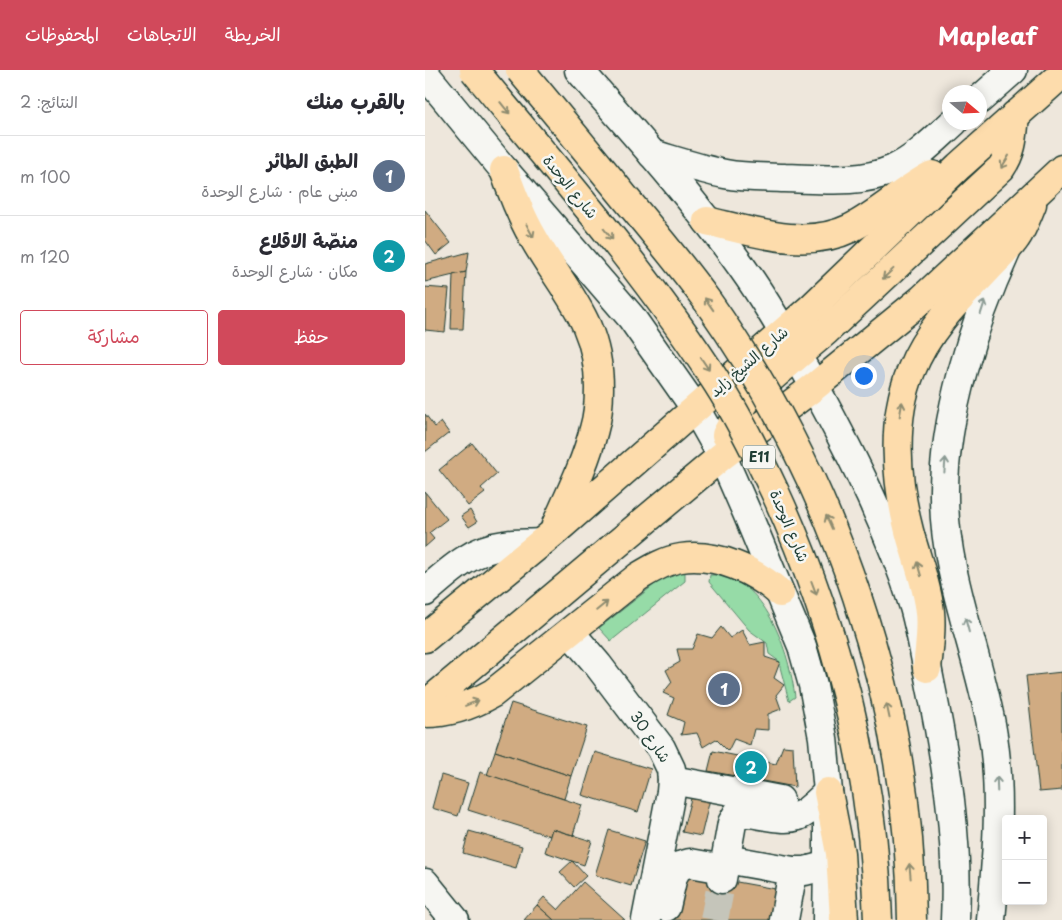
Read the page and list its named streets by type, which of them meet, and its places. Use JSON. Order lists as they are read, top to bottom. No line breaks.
{"streets":{"main road":["شارع الوحدة","شارع الشيخ زايد","E11"],"street":["شارع 30"]},"north":"right","page":{"header":"Mapleaf","nav":["الخريطة","الاتجاهات","المحفوظات"],"heading":["بالقرب منك","النتائج: 2"],"list":[{"mark":"1","name":"الطبق الطائر","note":"مبنى عام · شارع الوحدة","value":"100 m"},{"mark":"2","name":"منصّة الاقلاع","note":"مكان · شارع الوحدة","value":"120 m"}],"buttons":["حفظ","مشاركة"],"pins":["1","2"],"map_buttons":["+","−"]}}
